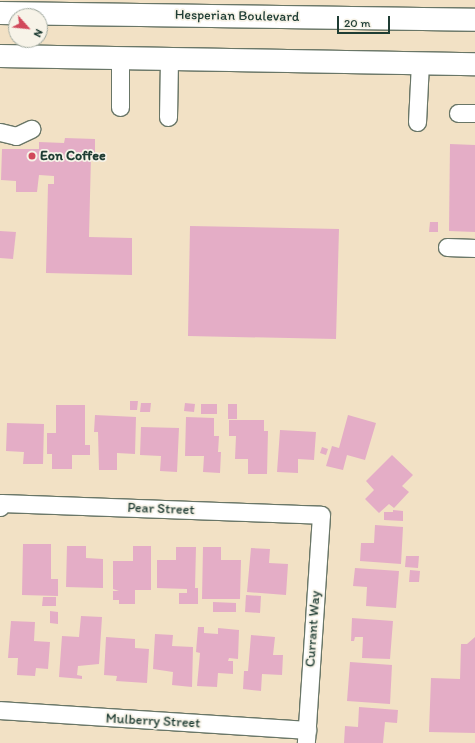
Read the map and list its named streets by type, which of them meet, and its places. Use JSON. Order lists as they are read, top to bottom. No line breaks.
{"streets":{"main road":["Hesperian Boulevard"],"street":["Pear Street","Currant Way","Mulberry Street"]},"crossings":[["Pear Street","Currant Way"],["Currant Way","Mulberry Street"]],"places":["Eon Coffee"],"scale_bar":"20 m","north":"bottom right"}
